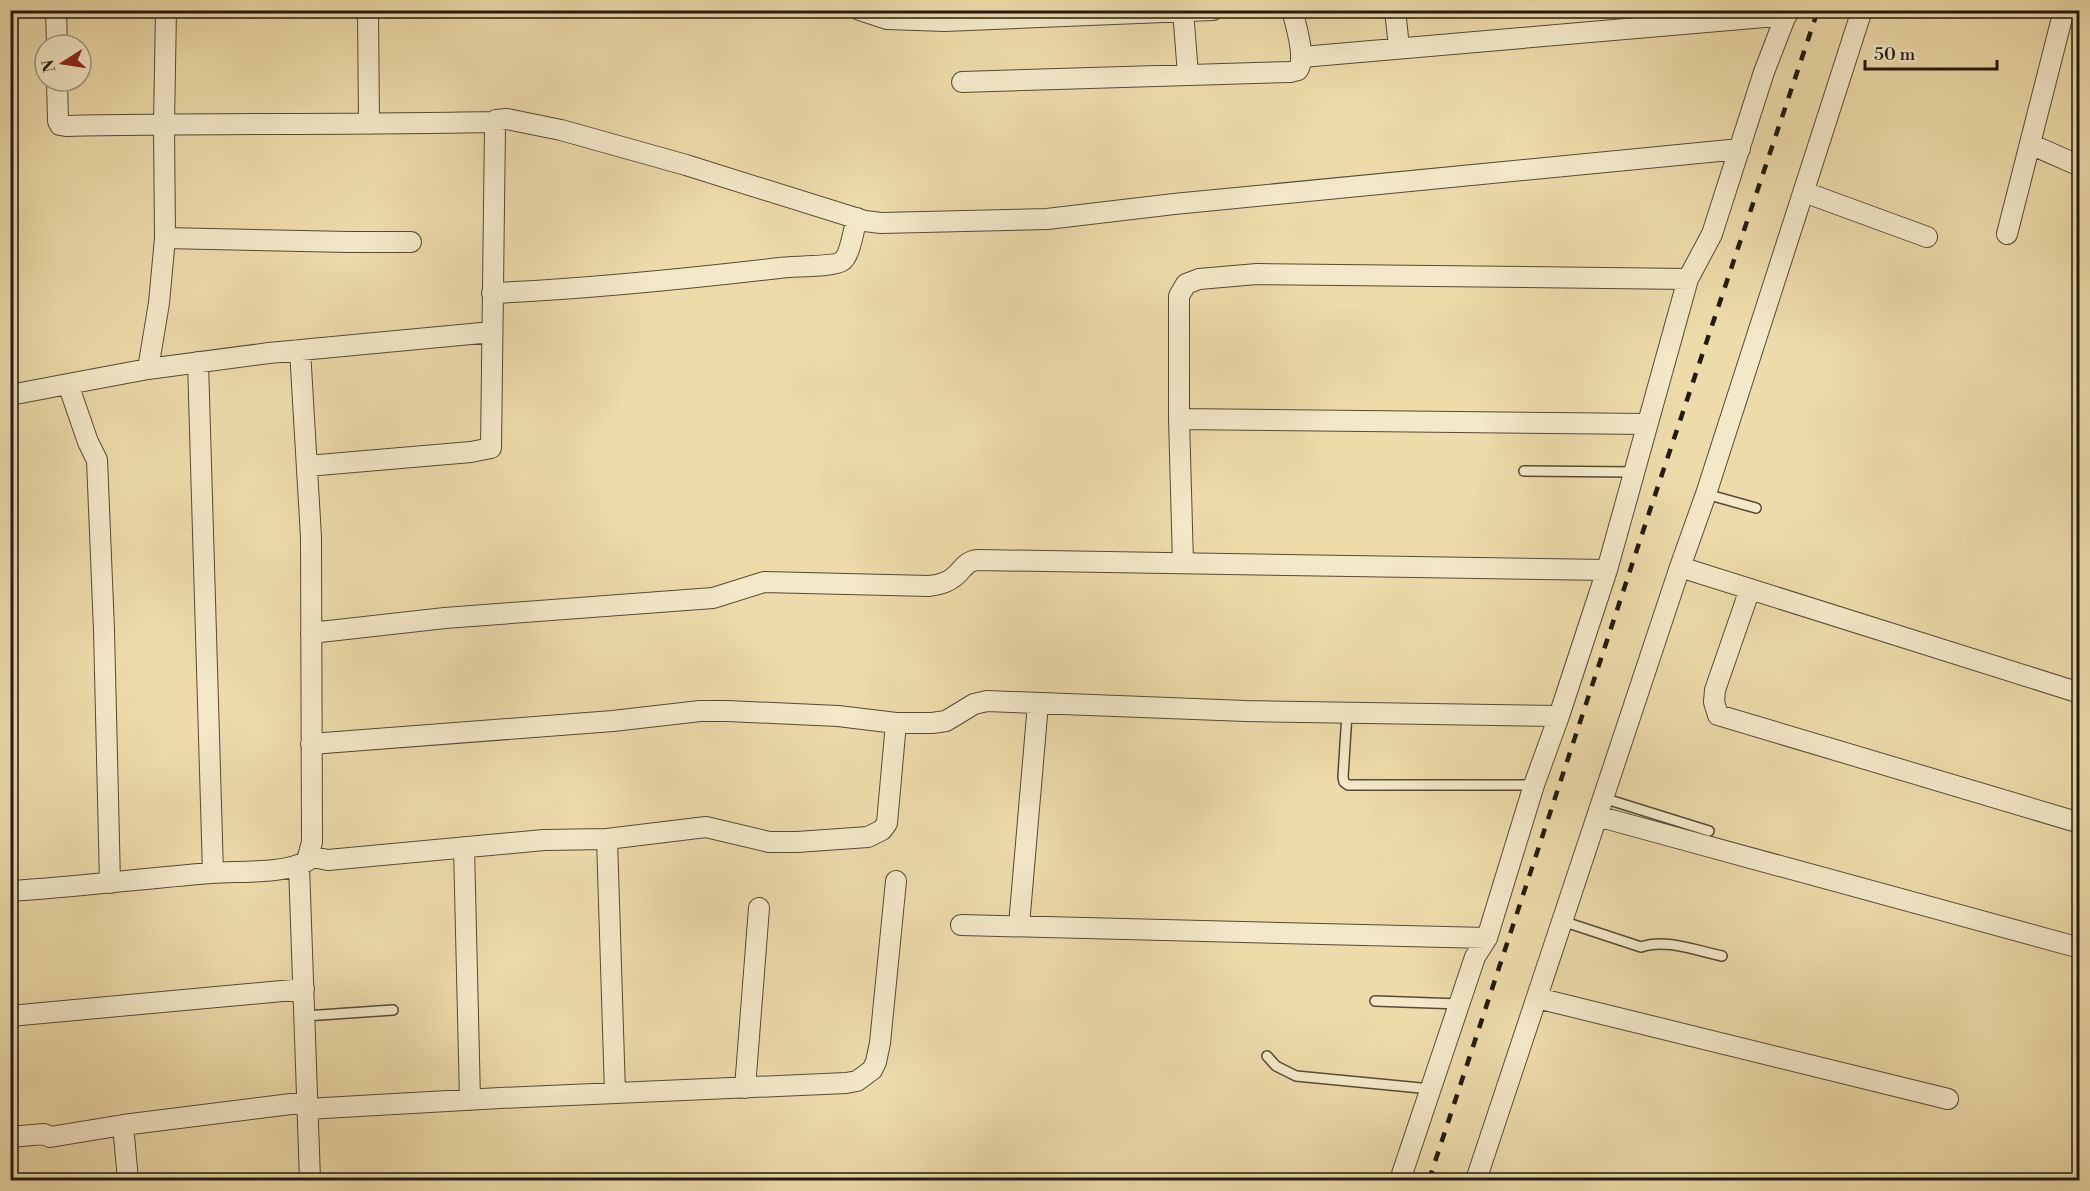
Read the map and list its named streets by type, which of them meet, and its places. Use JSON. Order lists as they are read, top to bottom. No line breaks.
{"scale_bar":"50 m","north":"left"}
